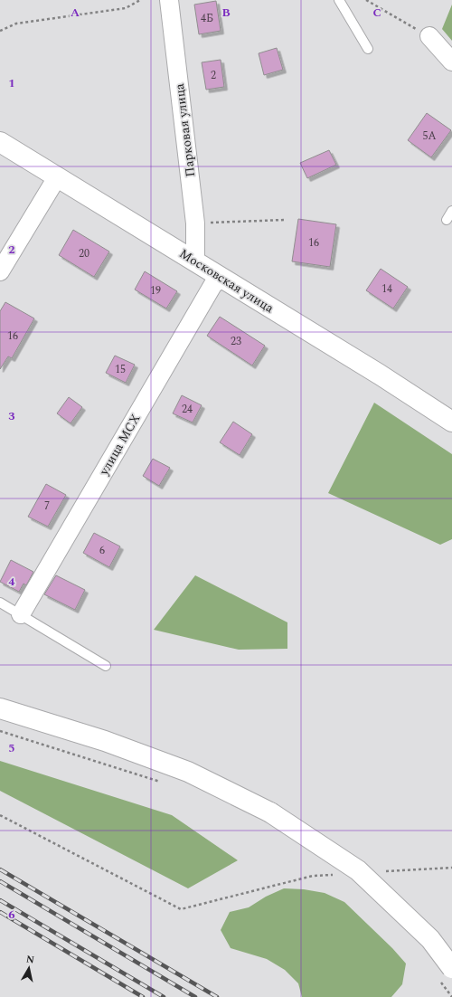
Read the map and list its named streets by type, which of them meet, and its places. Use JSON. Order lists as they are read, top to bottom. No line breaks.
{"streets":{"street":["Парковая улица","Московская улица","улица МСХ"]},"crossings":[["Парковая улица","Московская улица"],["Московская улица","улица МСХ"]],"house_numbers":["4Б","2","5А","16","20","14","19","16","23","15","24","7","6"],"north":"top","grid":{"columns":["A","B","C"],"rows":["1","2","3","4","5","6"]}}
